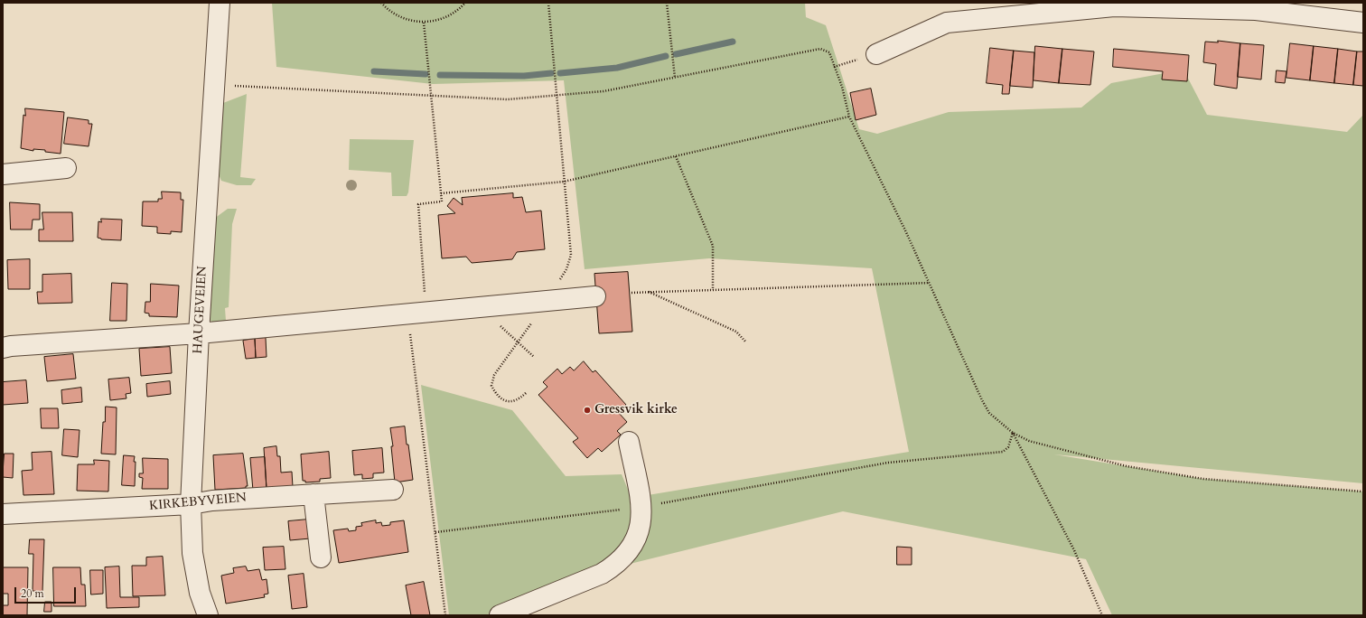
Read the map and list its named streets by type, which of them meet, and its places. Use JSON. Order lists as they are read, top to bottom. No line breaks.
{"streets":{"street":["HAUGEVEIEN","KIRKEBYVEIEN"]},"crossings":[["HAUGEVEIEN","KIRKEBYVEIEN"]],"places":["Gressvik kirke"],"scale_bar":"20 m"}
